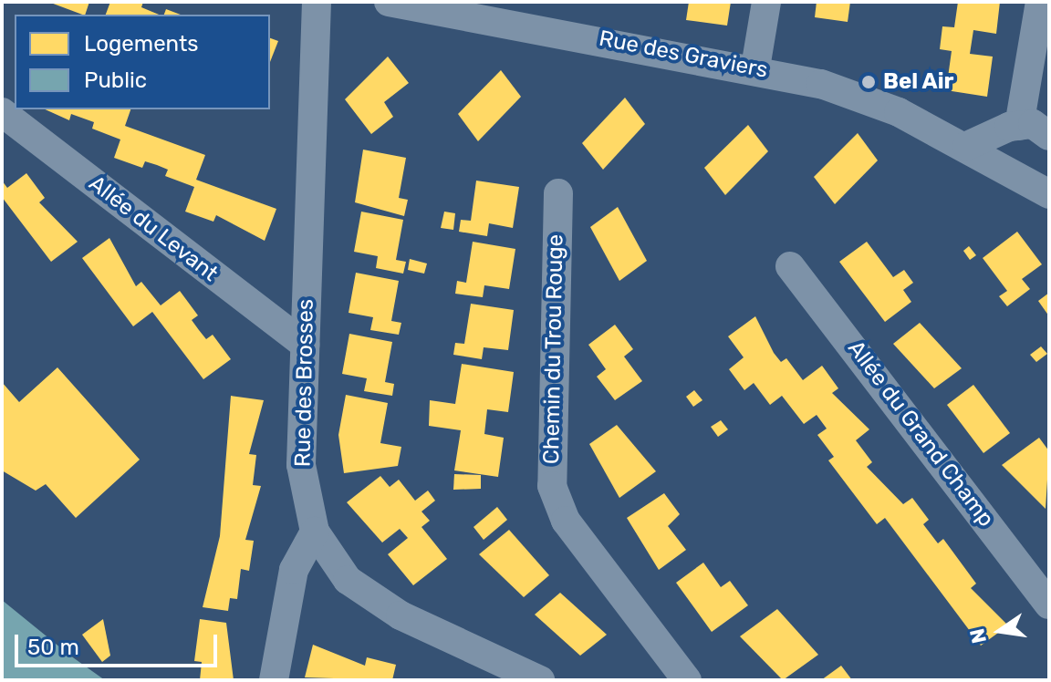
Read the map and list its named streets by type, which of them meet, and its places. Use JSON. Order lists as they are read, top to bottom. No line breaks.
{"streets":{"street":["Rue des Graviers","Allée du Levant","Chemin du Trou Rouge","Rue des Brosses","Allée du Grand Champ"]},"crossings":[["Allée du Levant","Rue des Brosses"]],"places":["Bel Air"],"legend":["Logements","Public"],"scale_bar":"50 m","north":"left"}
